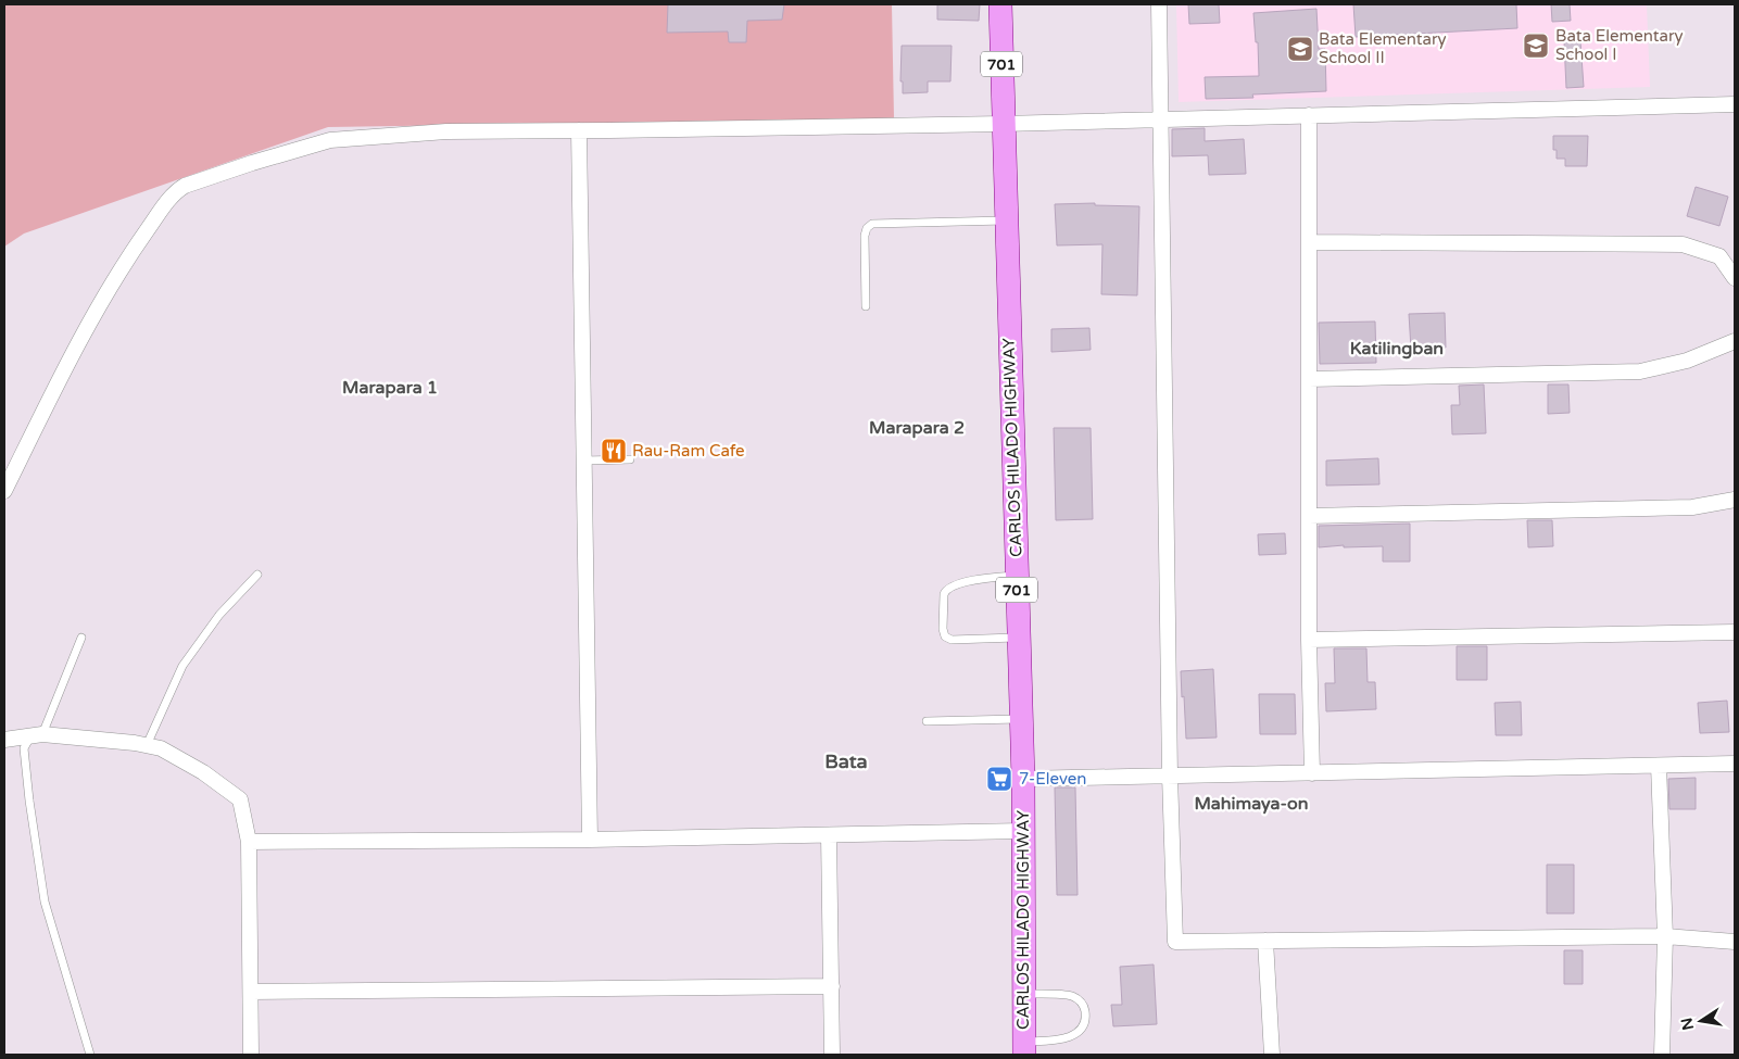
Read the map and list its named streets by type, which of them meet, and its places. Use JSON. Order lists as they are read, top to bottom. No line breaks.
{"streets":{"main road":["701","CARLOS HILADO HIGHWAY"]},"districts":["Katilingban","Marapara 1","Marapara 2","Bata","Mahimaya-on"],"places":{"school or university":["Bata Elementary School I","Bata Elementary School II"],"restaurant":["Rau-Ram Cafe"],"supermarket":["7-Eleven"]},"north":"left"}
